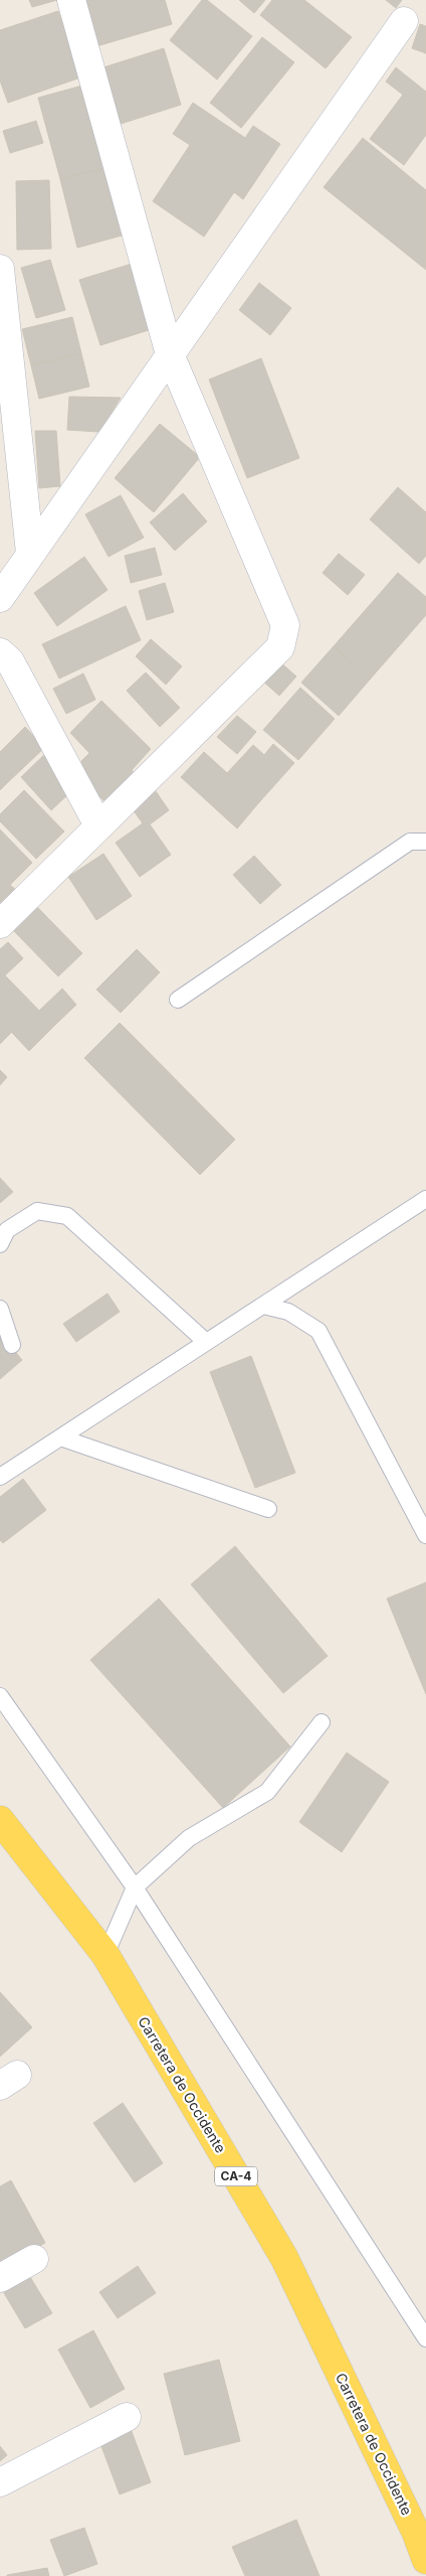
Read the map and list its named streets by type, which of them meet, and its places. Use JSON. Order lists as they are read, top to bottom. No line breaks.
{"streets":{"main road":["Carretera de Occidente","CA-4"]}}
